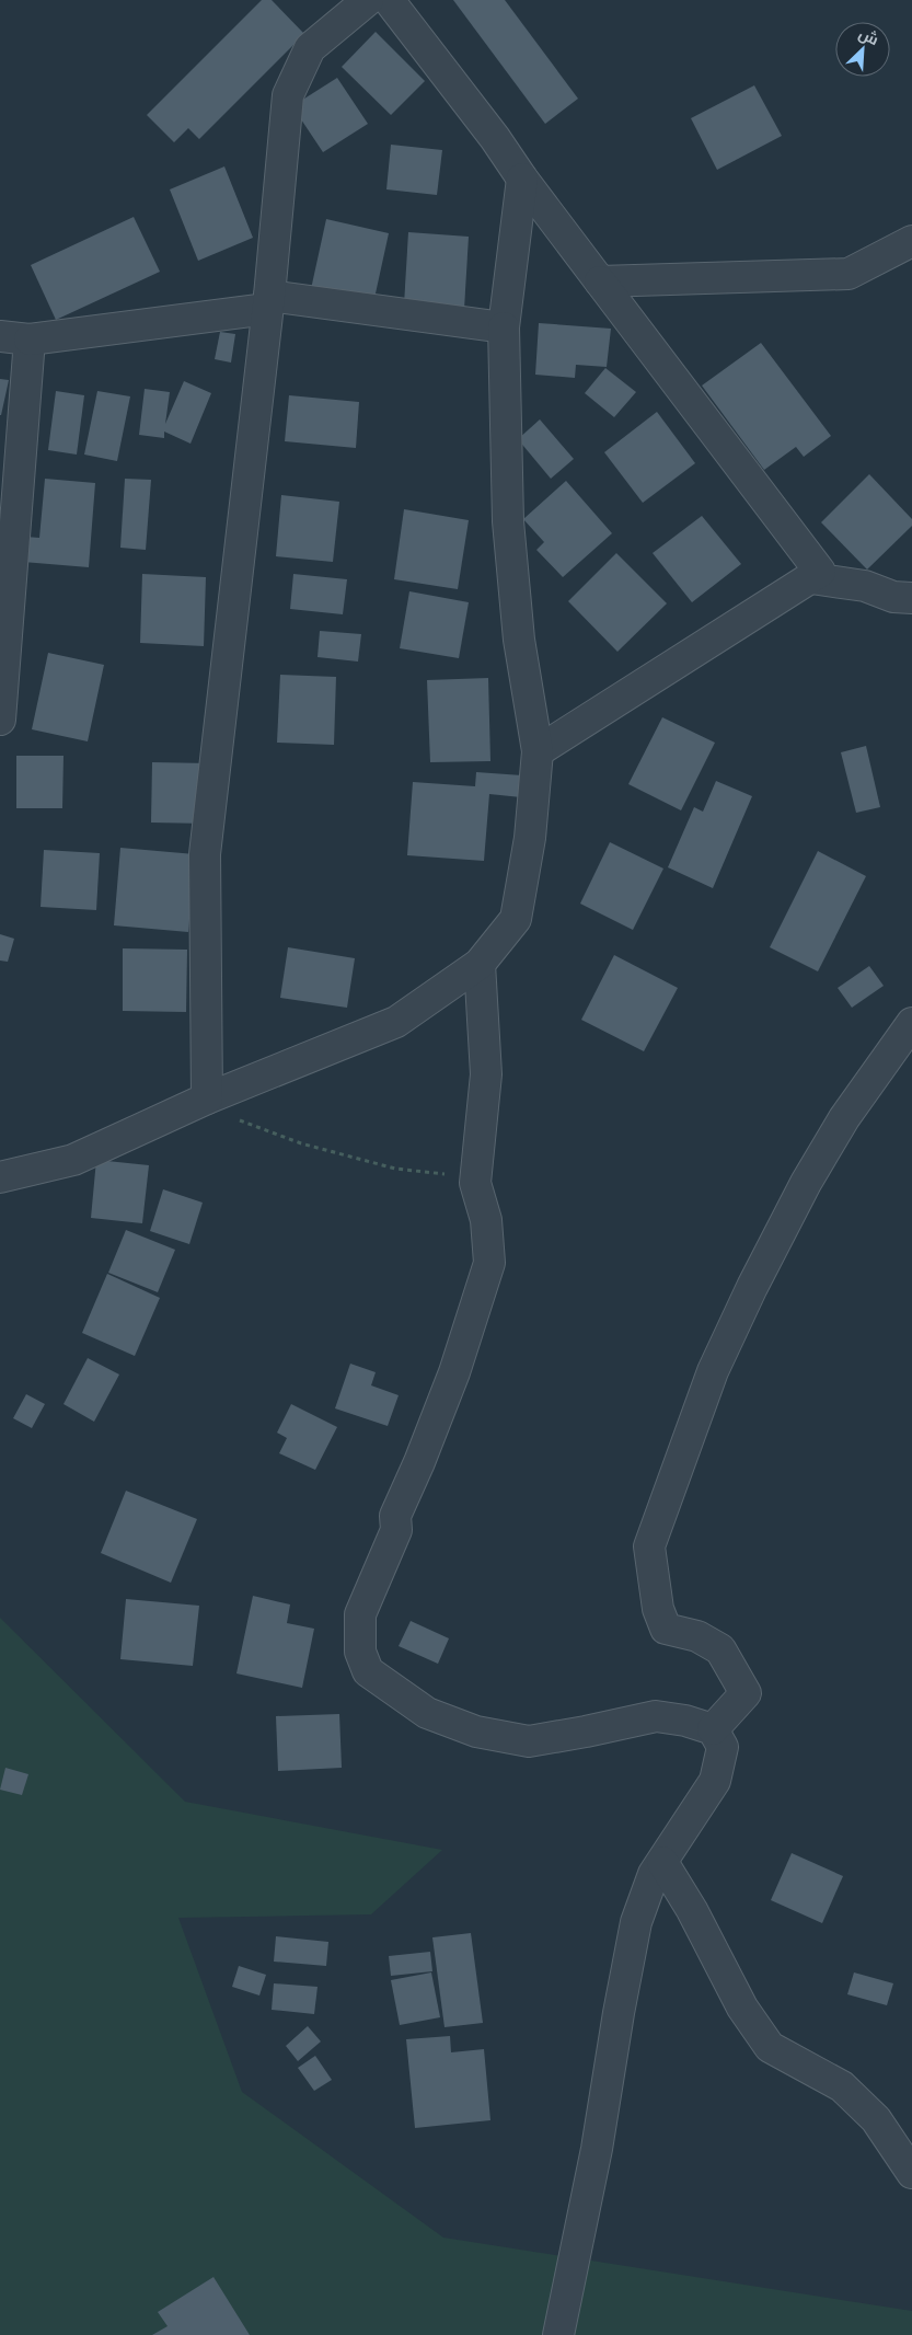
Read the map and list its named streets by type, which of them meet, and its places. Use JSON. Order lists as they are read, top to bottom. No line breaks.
{"north":"top right"}
